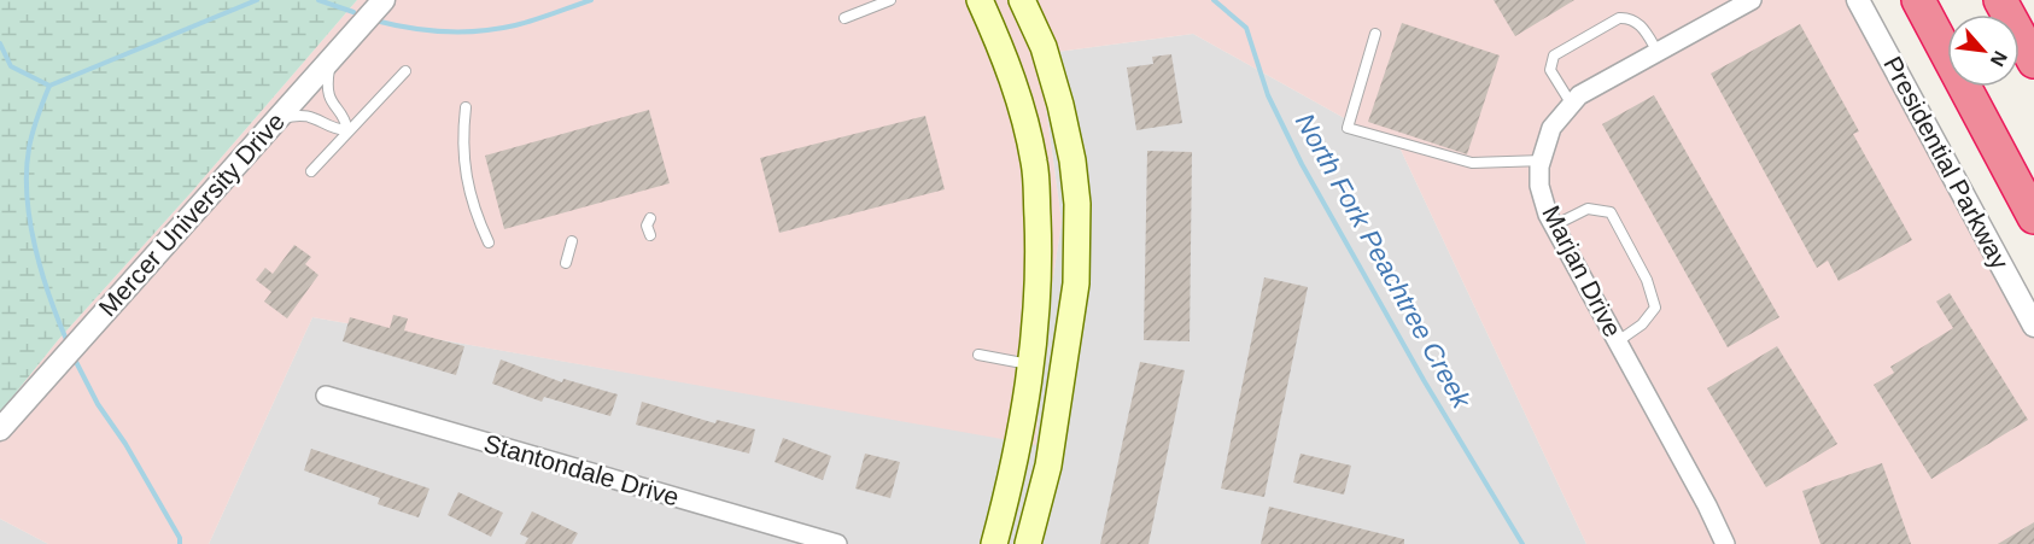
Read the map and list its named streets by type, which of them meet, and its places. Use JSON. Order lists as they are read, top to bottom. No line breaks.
{"streets":{"street":["Presidential Parkway","Mercer University Drive","Marjan Drive","Stantondale Drive"]},"water":["North Fork Peachtree Creek"],"north":"bottom right"}
